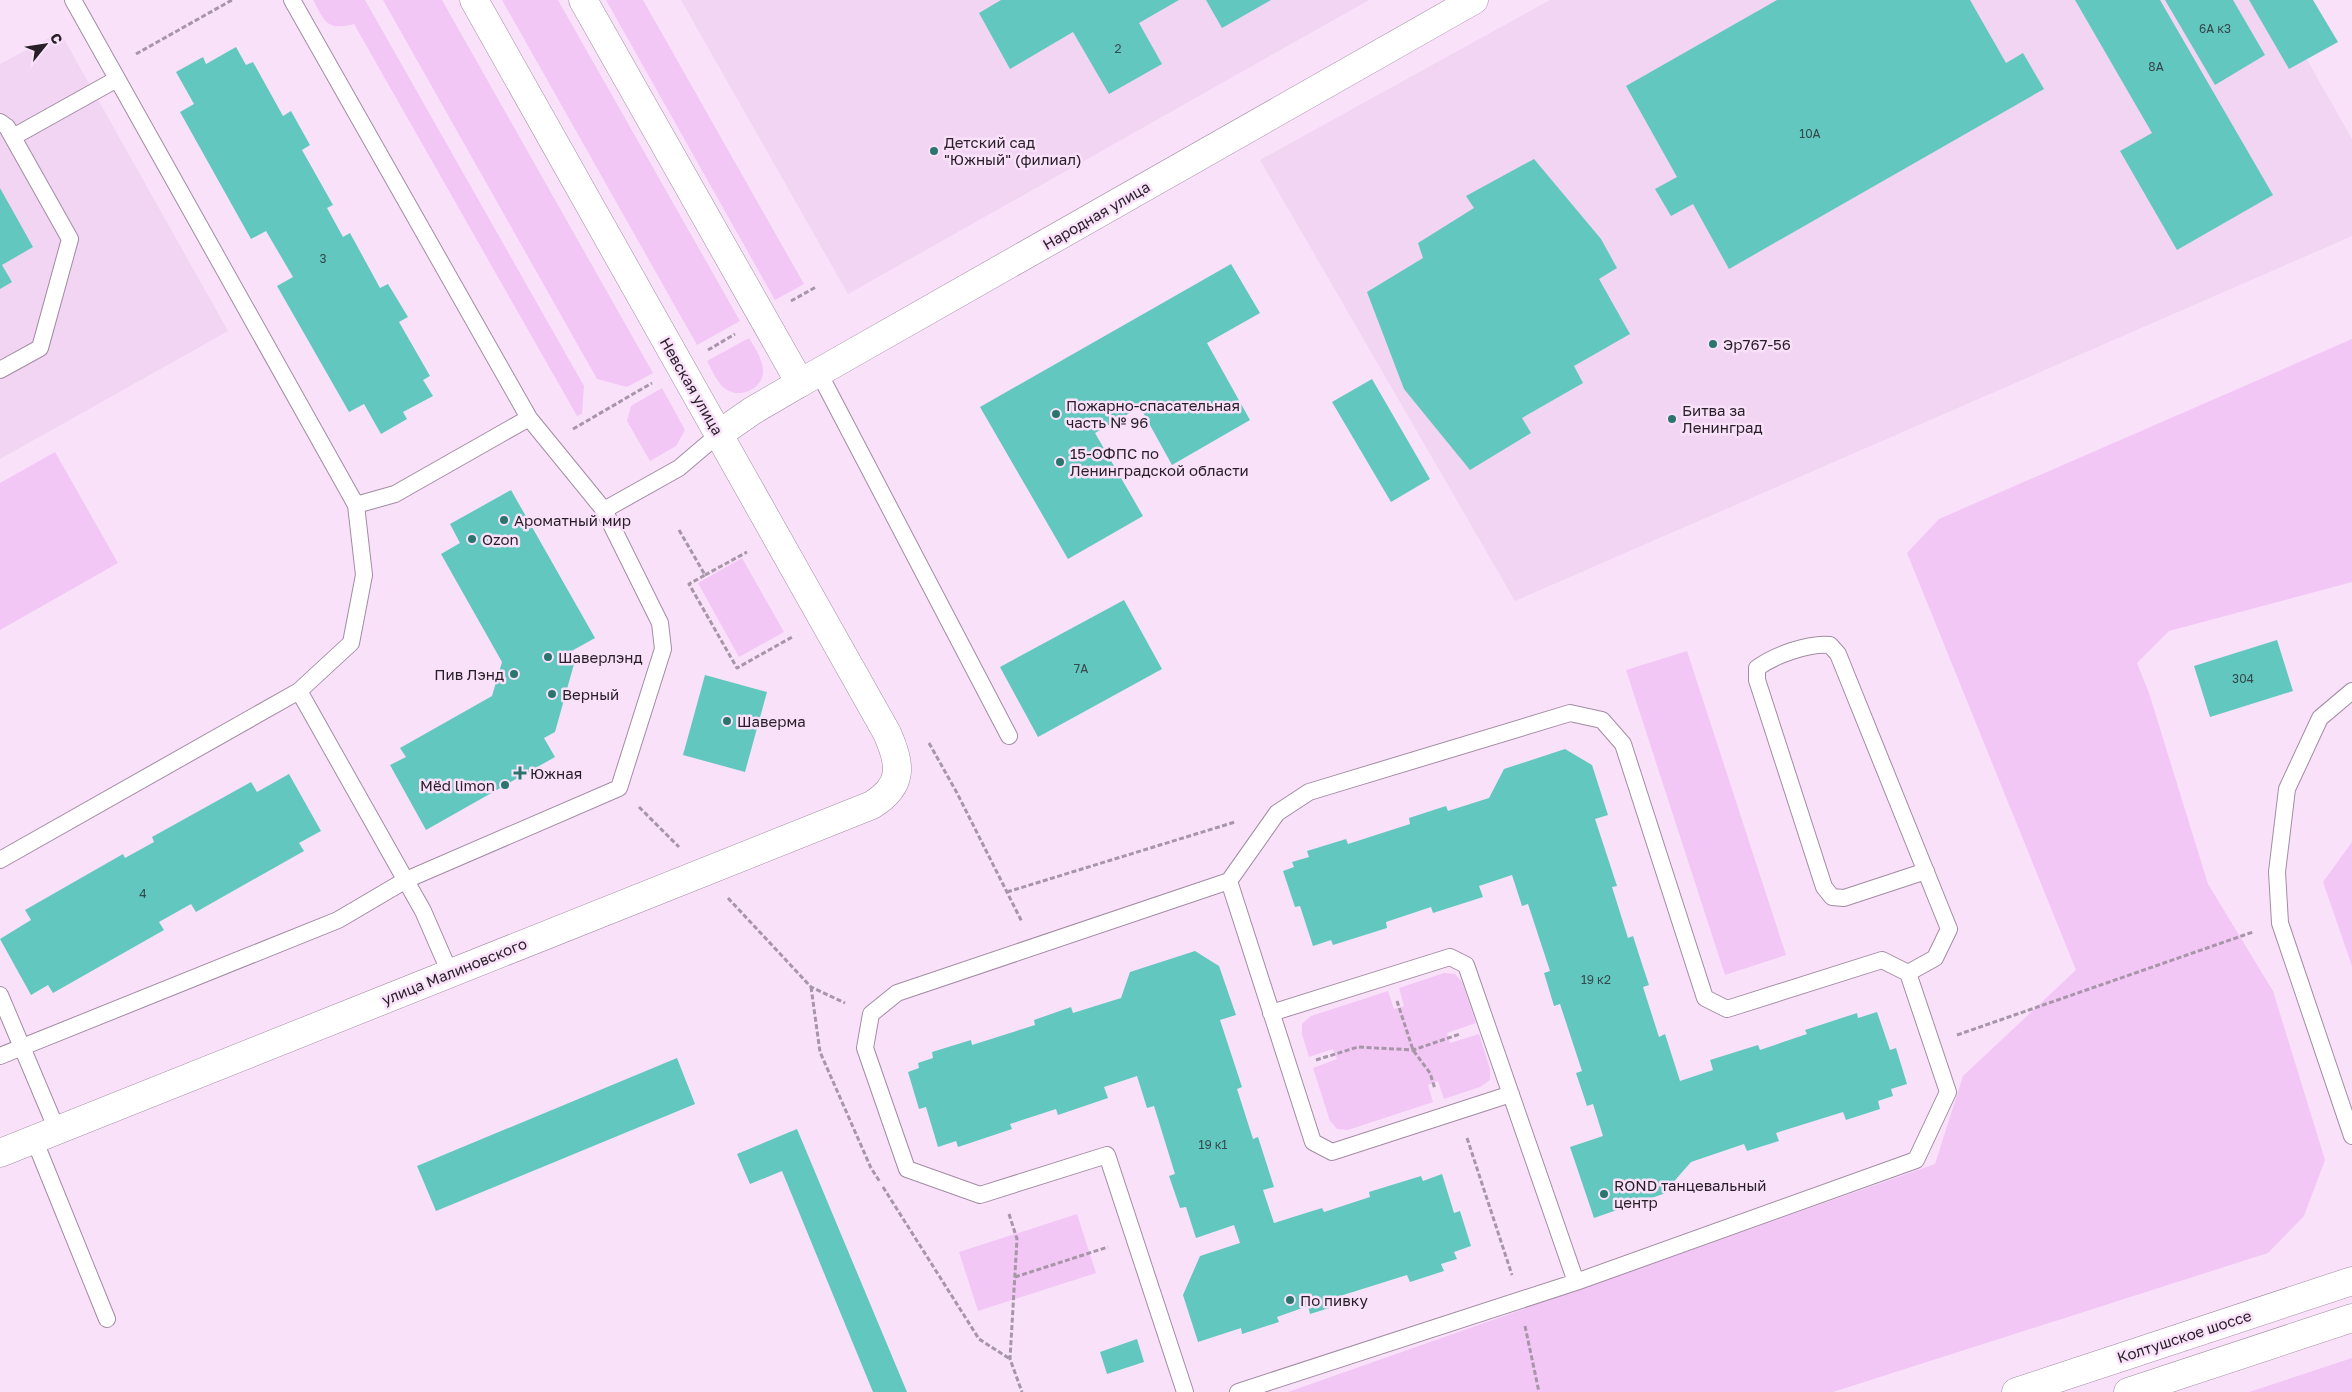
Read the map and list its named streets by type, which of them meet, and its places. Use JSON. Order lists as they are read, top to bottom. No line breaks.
{"streets":{"street":["Народная улица","Невская улица","улица Малиновского","Колтушское шоссе"]},"crossings":[["Народная улица","Невская улица"],["Невская улица","улица Малиновского"]],"places":{"other":["Детский сад \"Южный\" (филиал)","Эр767-56","Пожарно-спасательная часть № 96","Битва за Ленинград","15-ОФПС по Ленинградской области","Ароматный мир","Ozon","Шаверлэнд","Пив Лэнд","Верный","Шаверма","Мёd limon","ROND танцевальный центр","По пивку"],"health":["Южная"]},"house_numbers":["6А к3","2","8А","10А","3","7А","304","4","19 к2","19 к1"],"north":"top right"}
